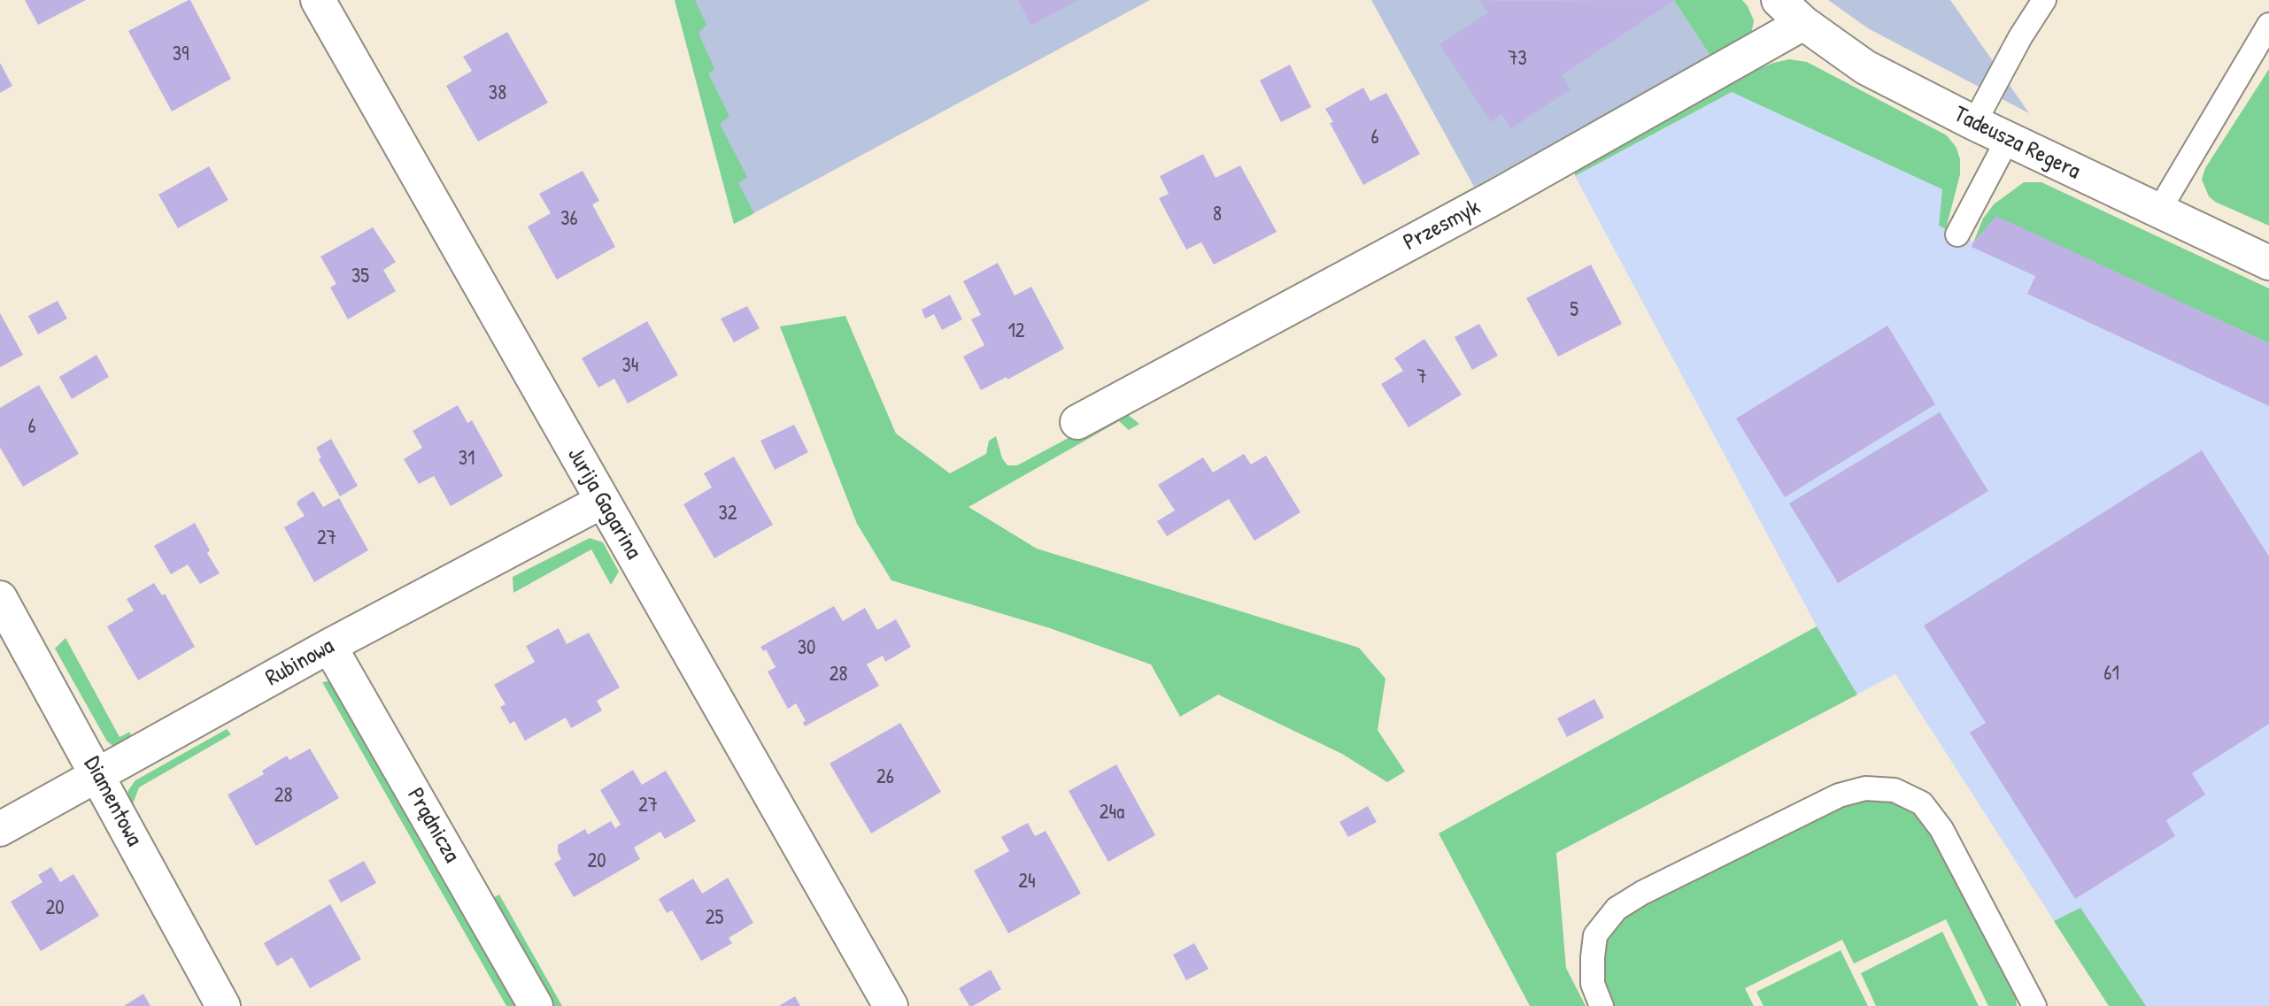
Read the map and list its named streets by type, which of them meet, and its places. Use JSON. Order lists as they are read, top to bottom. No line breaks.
{"streets":{"street":["Tadeusza Regera","Przesmyk","Jurija Gagarina","Rubinowa","Diamentowa","Prądnicza"]},"crossings":[["Tadeusza Regera","Przesmyk"],["Jurija Gagarina","Rubinowa"],["Rubinowa","Diamentowa"],["Rubinowa","Prądnicza"]],"house_numbers":["39","73","38","6","8","36","35","5","12","34","7","6","31","32","27","30","61","28","26","28","27","24a","20","24","20","25"]}
